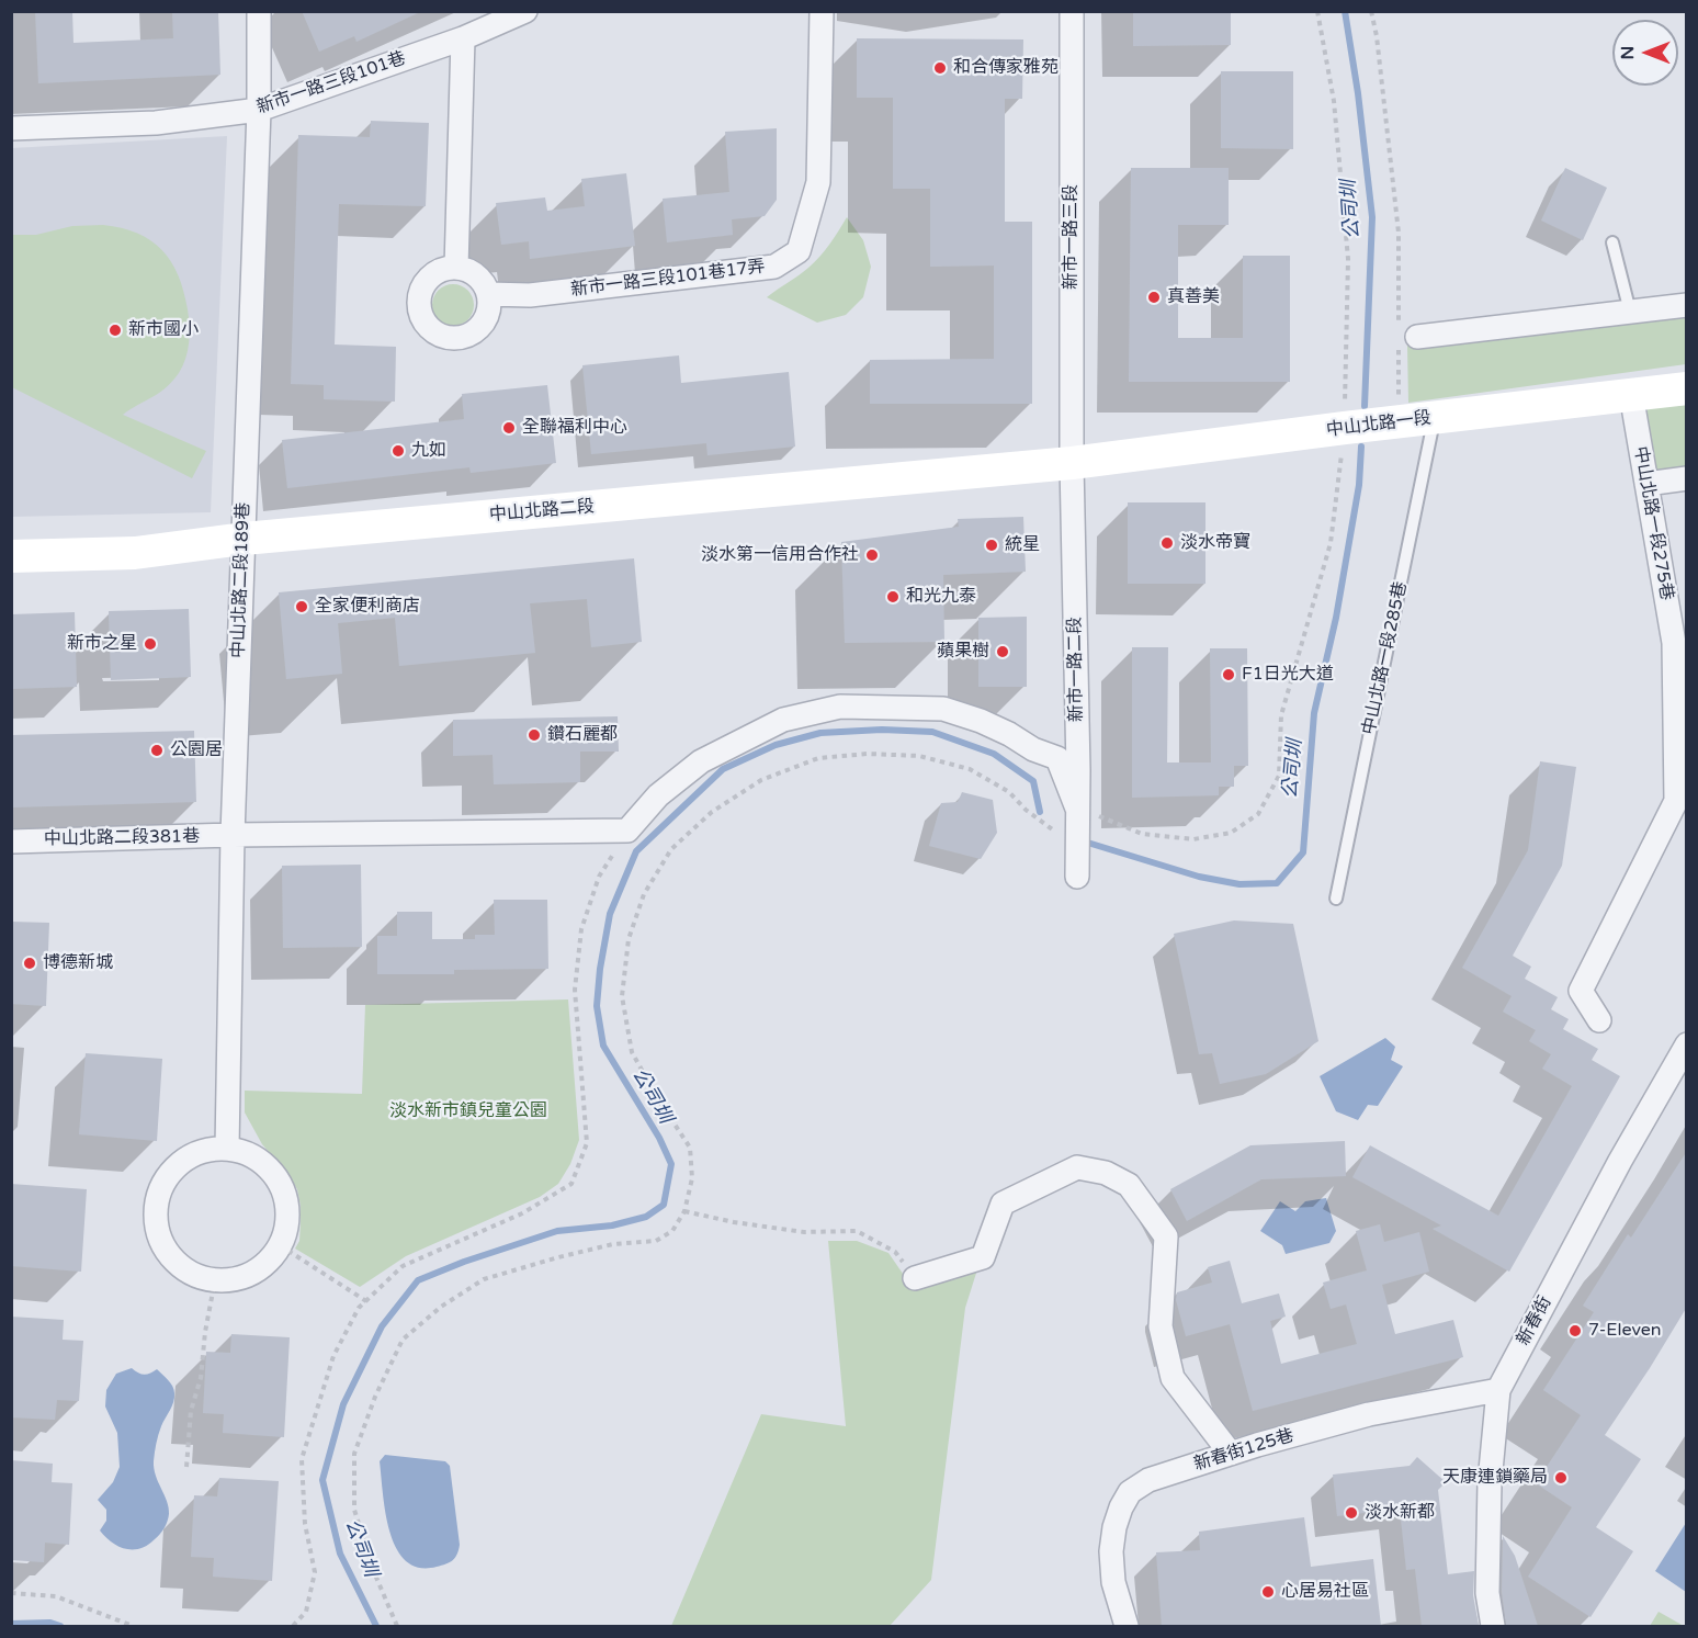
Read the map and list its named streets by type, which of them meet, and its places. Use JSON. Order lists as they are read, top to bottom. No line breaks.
{"streets":{"street":["新市一路三段101巷","新市一路三段","新市一路三段101巷17弄","中山北路一段","中山北路二段","中山北路一段275巷","中山北路二段189巷","新市一路二段","中山北路二段381巷","新春街","新春街125巷"],"lane":["中山北路一段285巷"]},"crossings":[["新市一路三段101巷","中山北路二段189巷"],["新市一路三段","中山北路一段"],["新市一路三段","中山北路二段"],["新市一路三段","新市一路二段"],["中山北路一段","中山北路二段"],["中山北路一段","中山北路一段275巷"],["中山北路一段","中山北路一段285巷"],["中山北路一段","新市一路二段"],["中山北路二段","中山北路二段189巷"],["中山北路二段","新市一路二段"],["中山北路二段189巷","中山北路二段381巷"],["新春街","新春街125巷"]],"water":["公司圳"],"parks":["淡水新市鎮兒童公園"],"places":["和合傳家雅苑","真善美","新市國小","全聯福利中心","九如","淡水帝寶","統星","淡水第一信用合作社","和光九泰","全家便利商店","新市之星","蘋果樹","F1日光大道","鑽石麗都","公園居","博德新城","7-Eleven","天康連鎖藥局","淡水新都","心居易社區"],"north":"left"}
